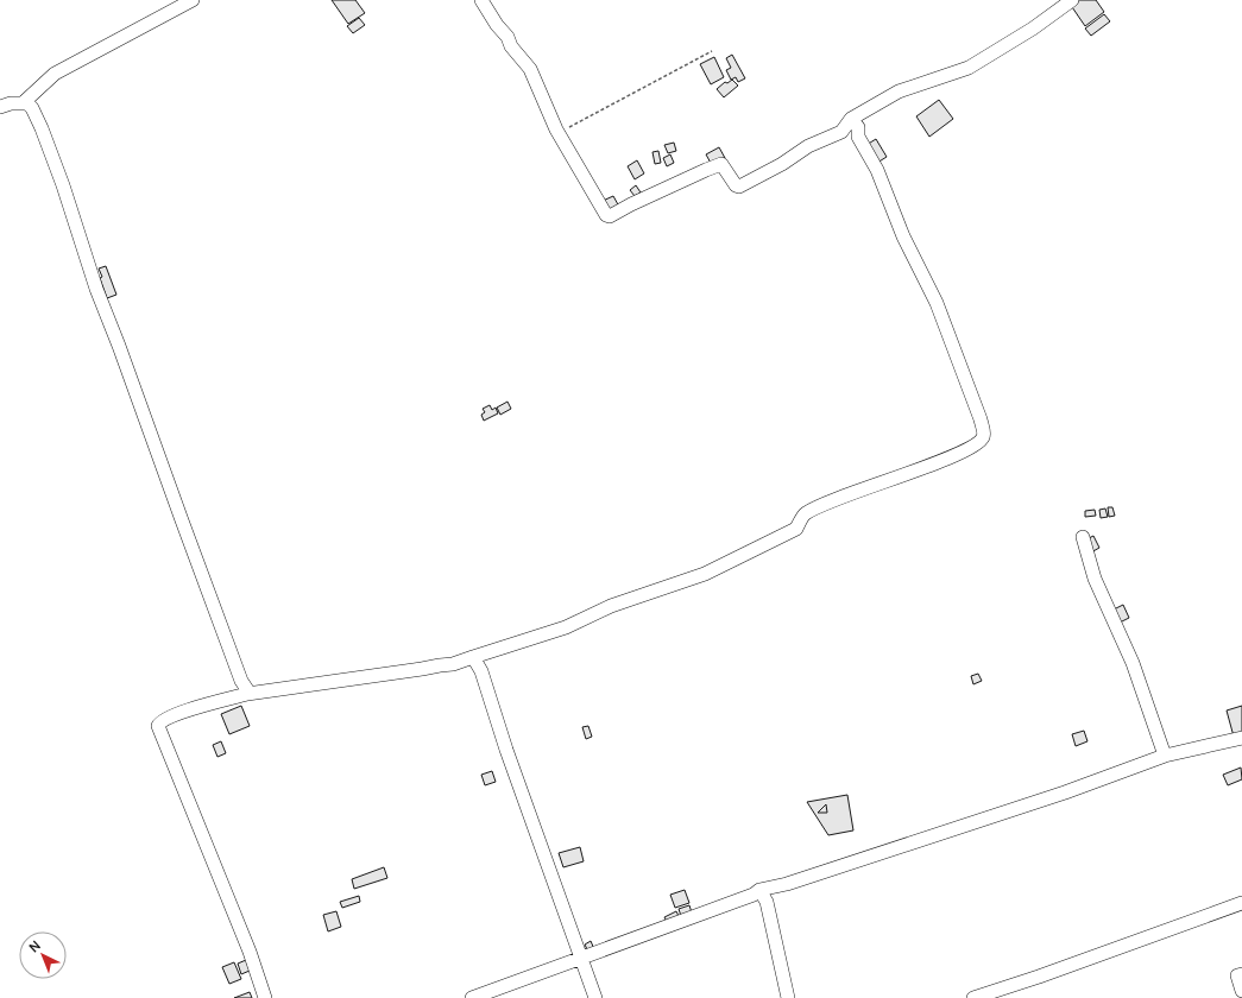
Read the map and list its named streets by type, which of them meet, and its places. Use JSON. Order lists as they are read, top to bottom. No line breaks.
{"north":"top left"}
